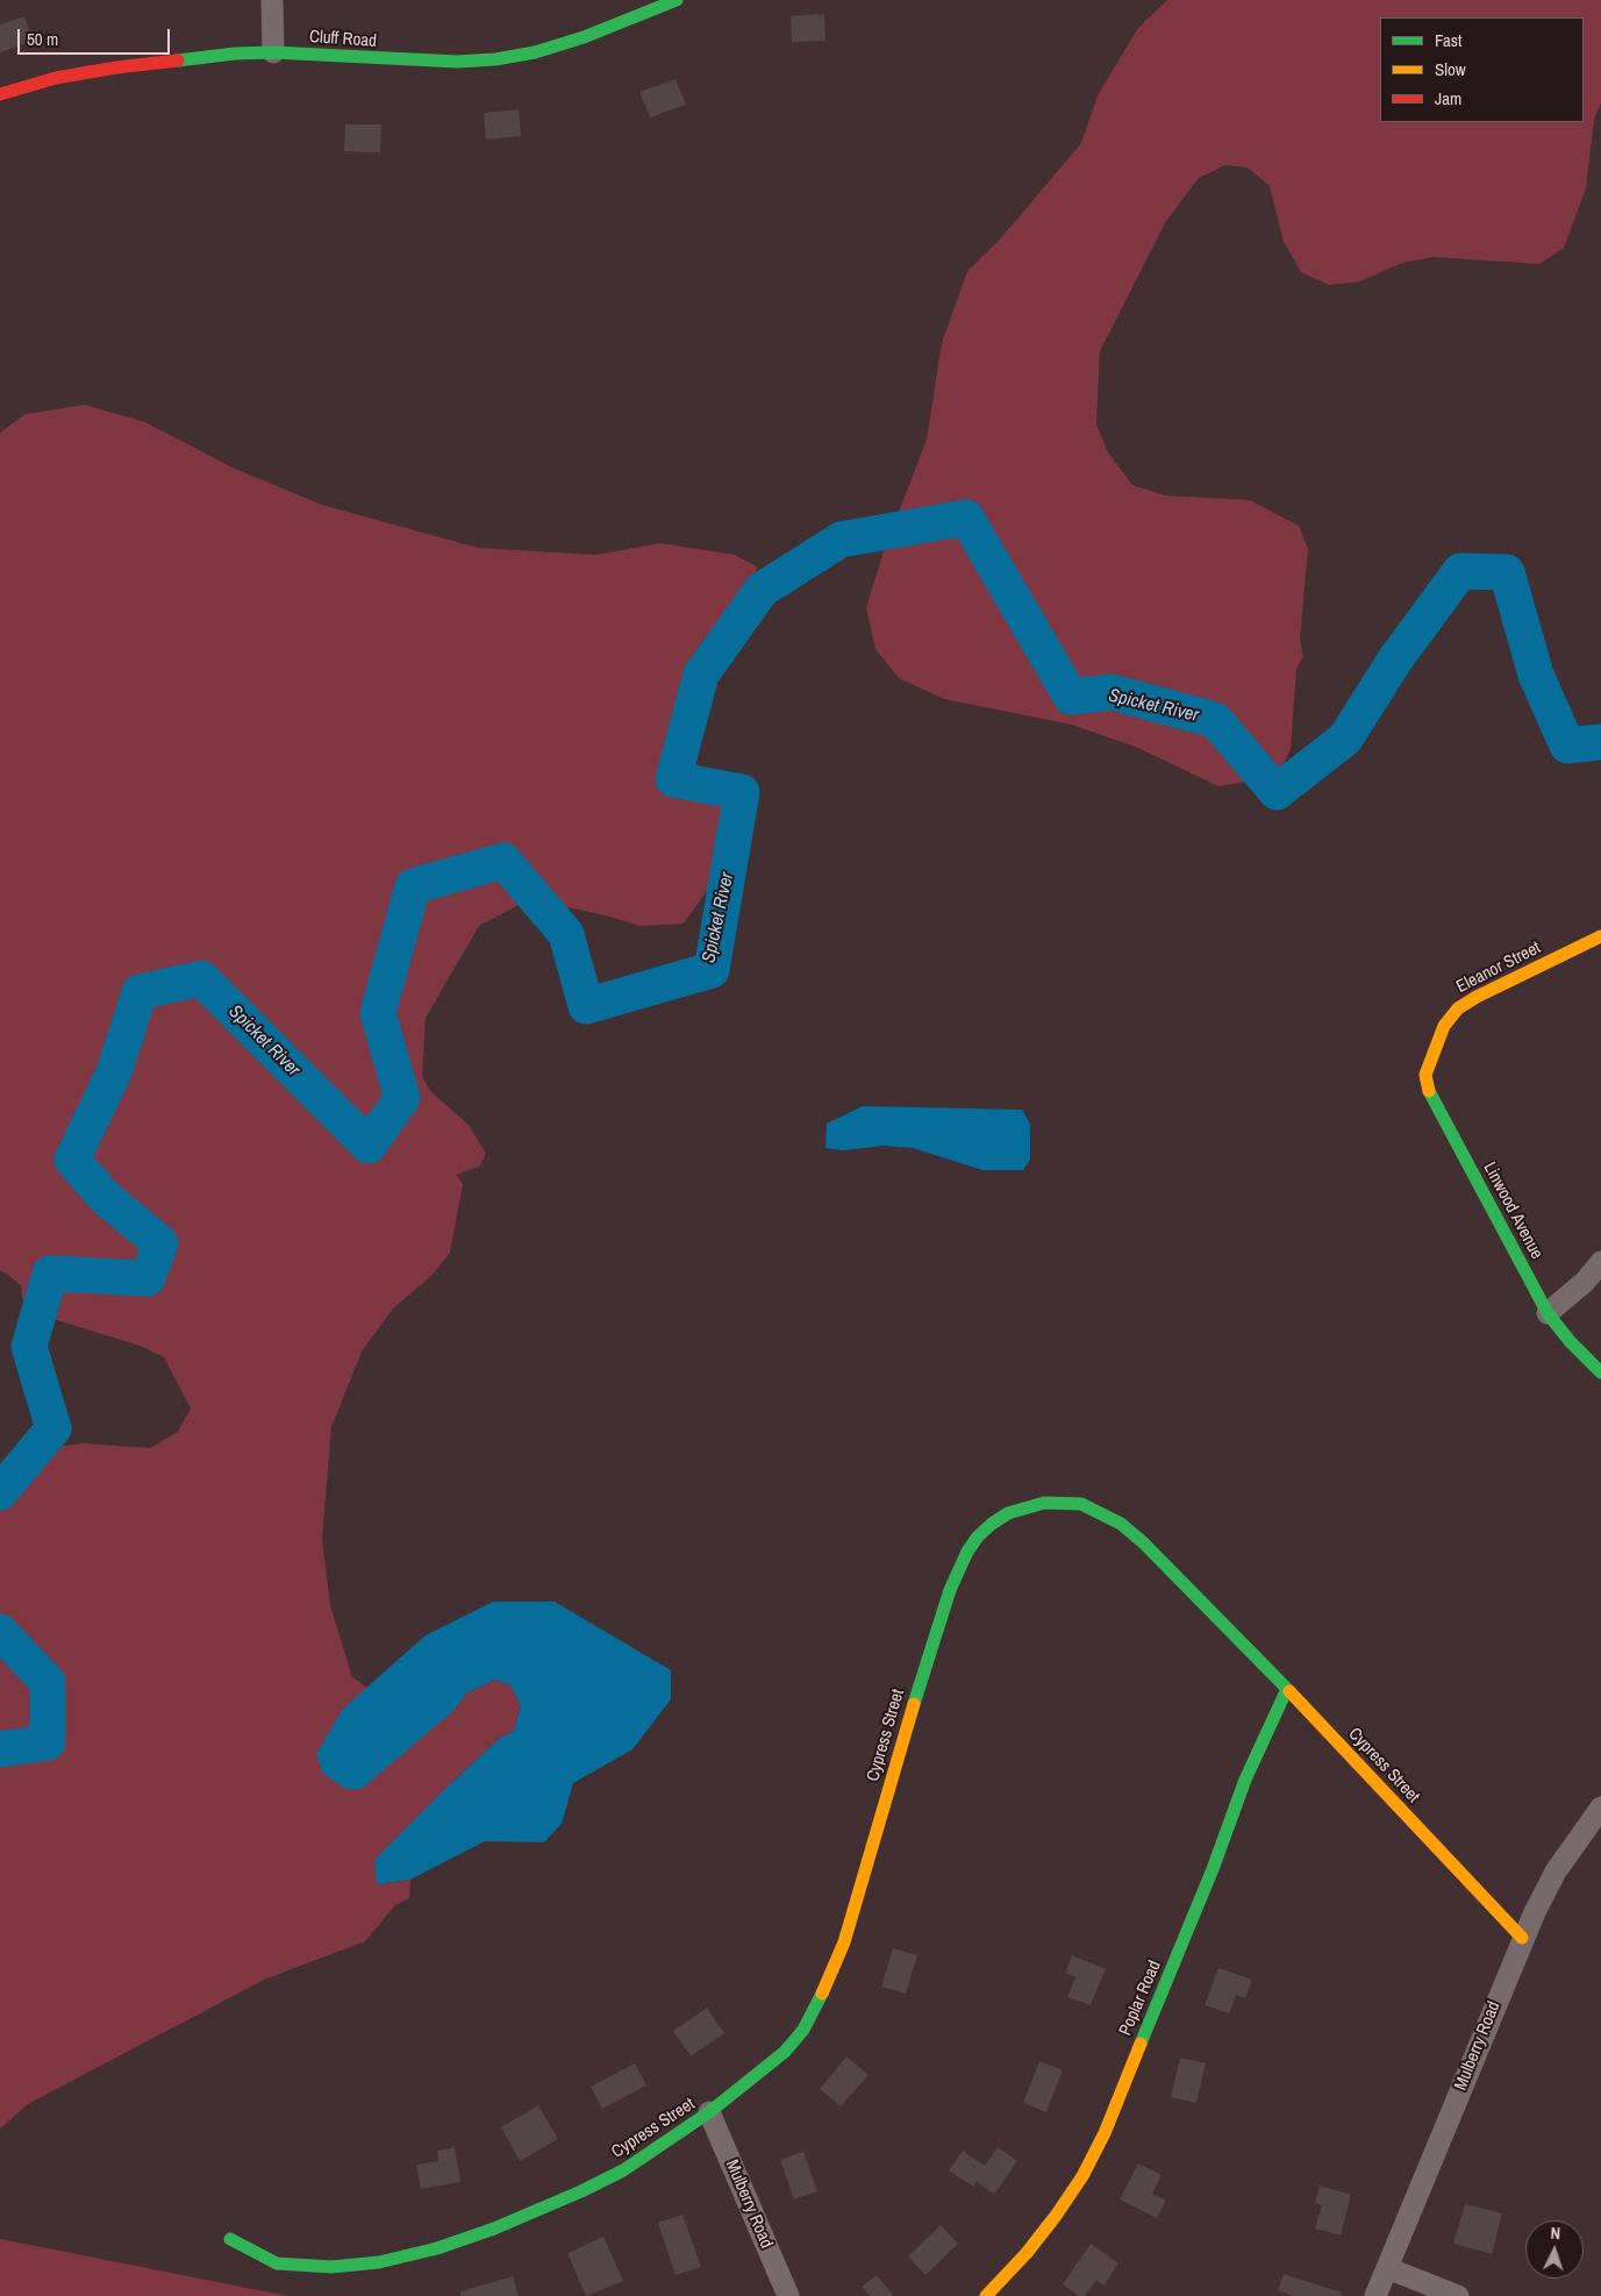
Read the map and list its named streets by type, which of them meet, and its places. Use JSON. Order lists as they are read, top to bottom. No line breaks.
{"streets":{"street":["Cluff Road","Eleanor Street","Linwood Avenue","Cypress Street","Poplar Road","Mulberry Road"]},"crossings":[["Eleanor Street","Linwood Avenue"],["Cypress Street","Poplar Road"],["Cypress Street","Mulberry Road"]],"water":["Spicket River"],"legend":["Fast","Slow","Jam"],"scale_bar":"50 m","north":"top"}
